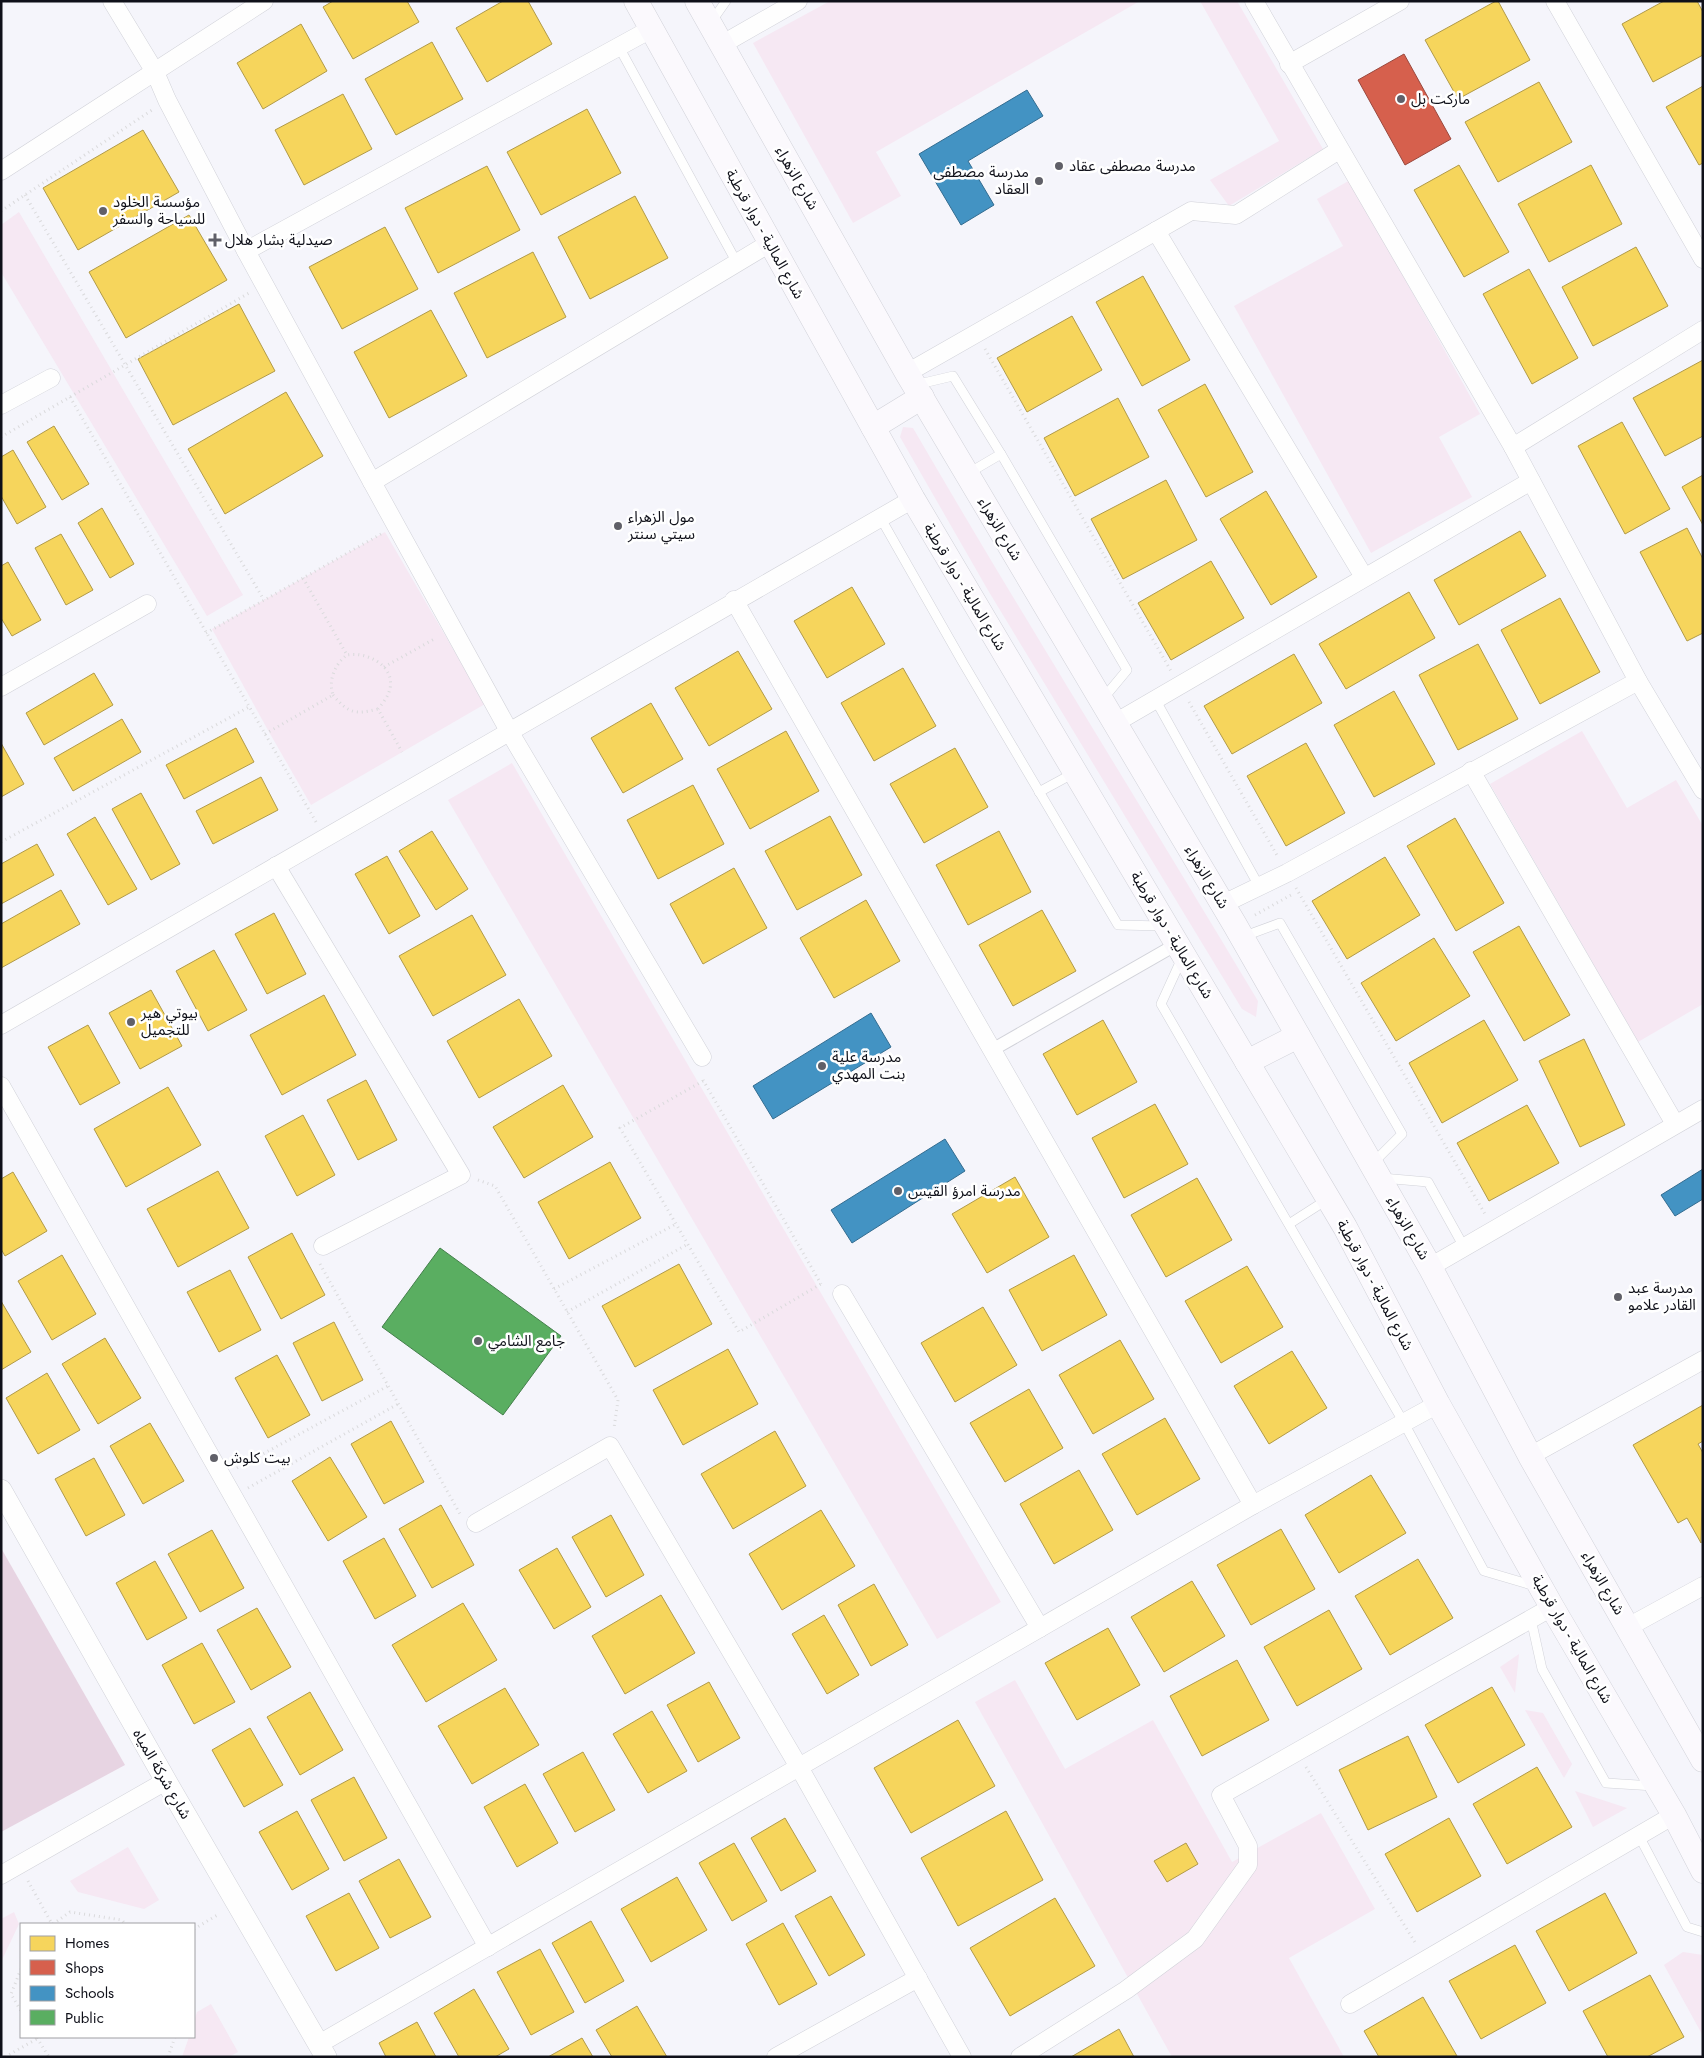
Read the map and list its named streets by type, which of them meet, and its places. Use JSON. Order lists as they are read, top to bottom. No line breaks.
{"streets":{"main road":["شارع الزهراء","شارع المالية - دوار قرطبة"],"street":["شارع شركة المياه"]},"places":{"other":["ماركت بل","مدرسة مصطفى عقاد","مدرسة مصطفى العقاد","مؤسسة الخلود للسياحة والسفر","مول الزهراء سيتي سنتر","بيوتي هير للتجميل","مدرسة علية بنت المهدي","مدرسة امرؤ القيس","مدرسة عبد القادر علامو","جامع الشامي","بيت كلوش"],"health":["صيدلية بشار هلال"]},"legend":["Homes","Shops","Schools","Public"]}
